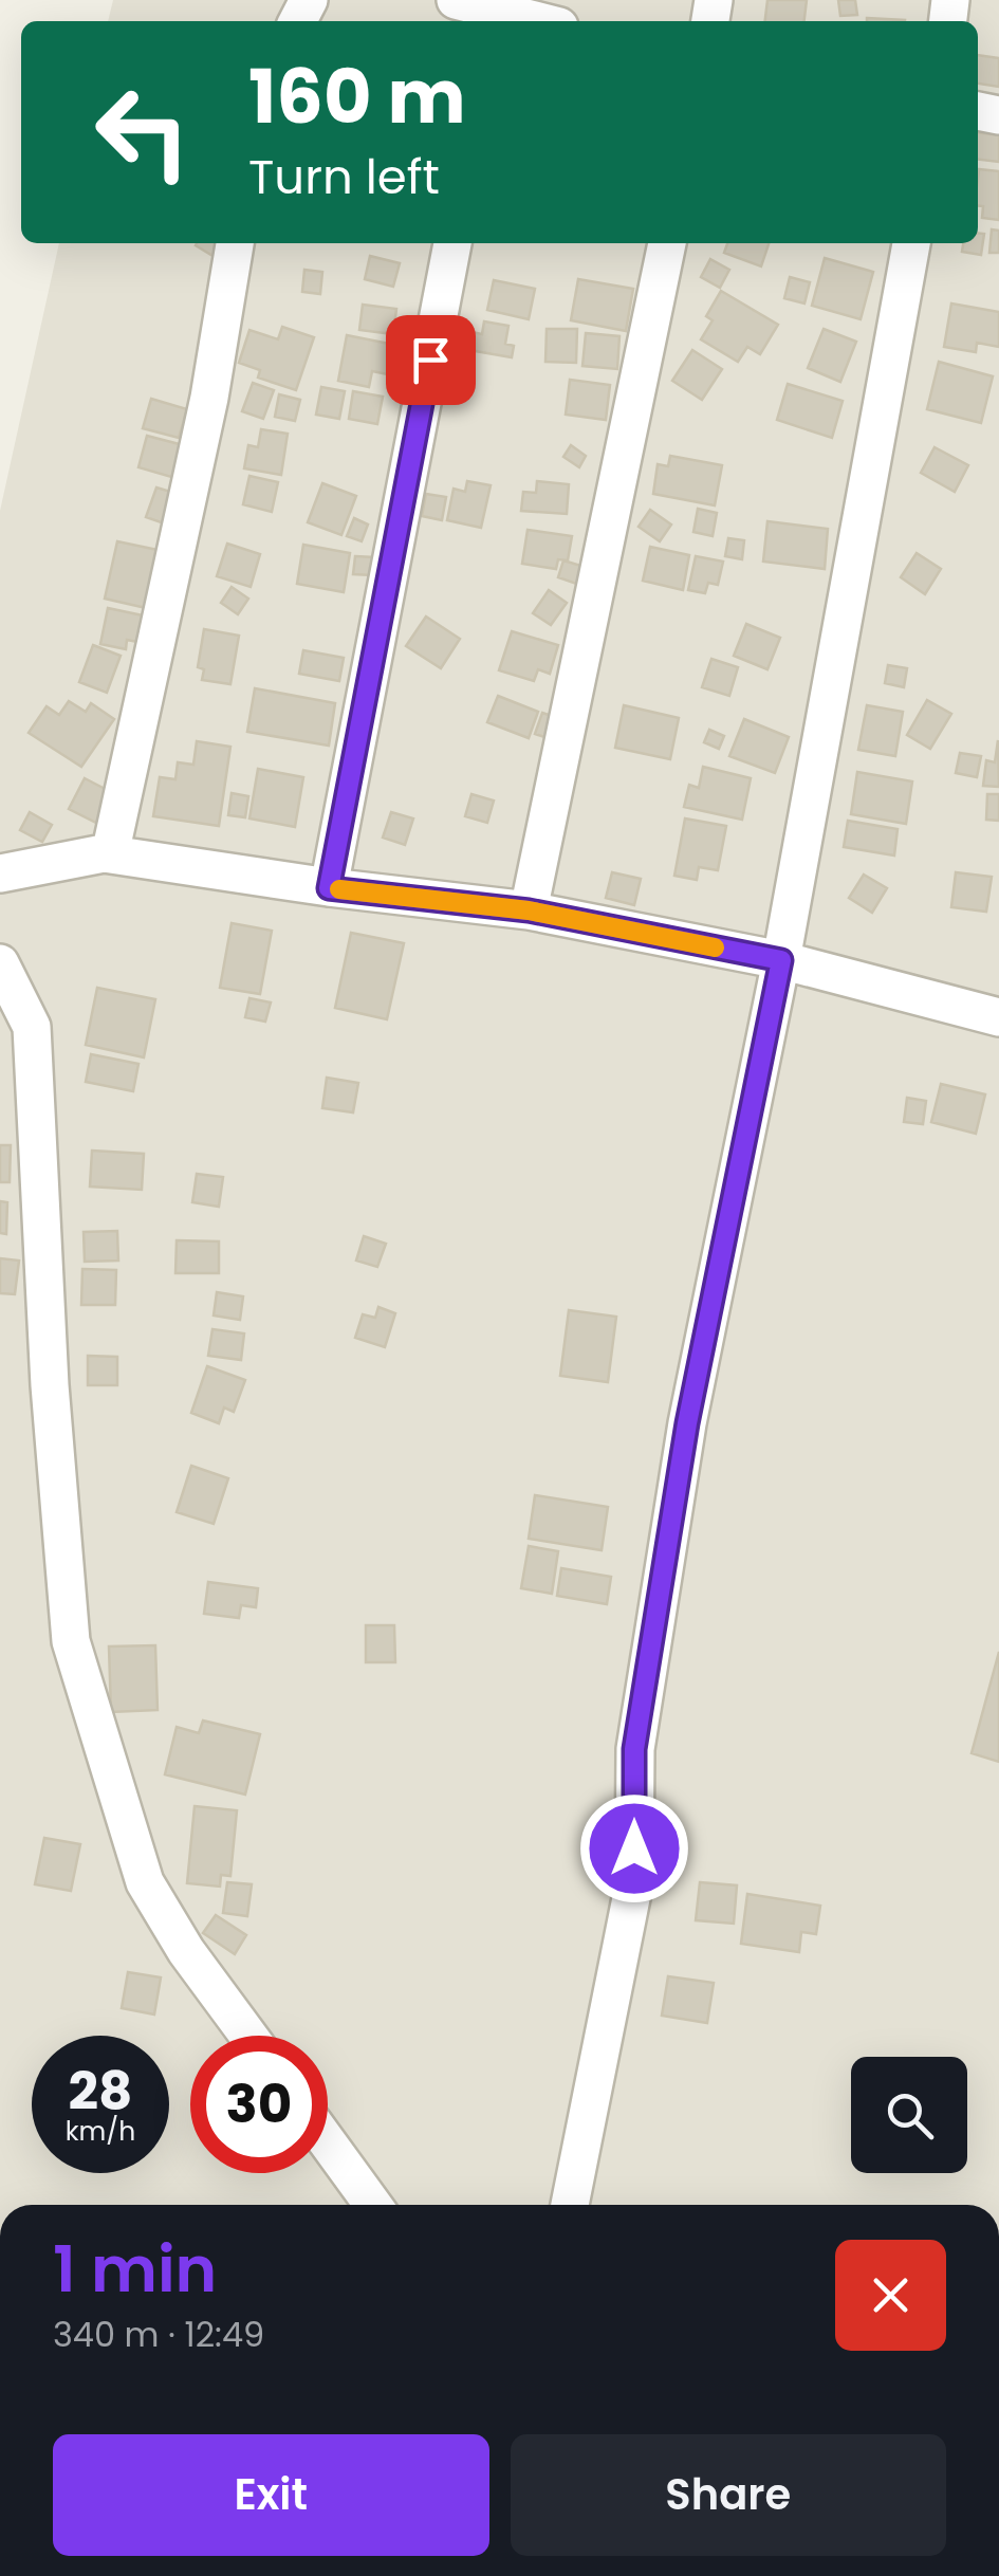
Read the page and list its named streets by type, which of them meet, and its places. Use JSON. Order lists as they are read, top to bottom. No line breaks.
{"page":{"turn":["160 m","Turn left"],"speed":"28 km/h","limit":"30","heading":["1 min","340 m · 12:49"],"buttons":["Exit","Share"]}}
